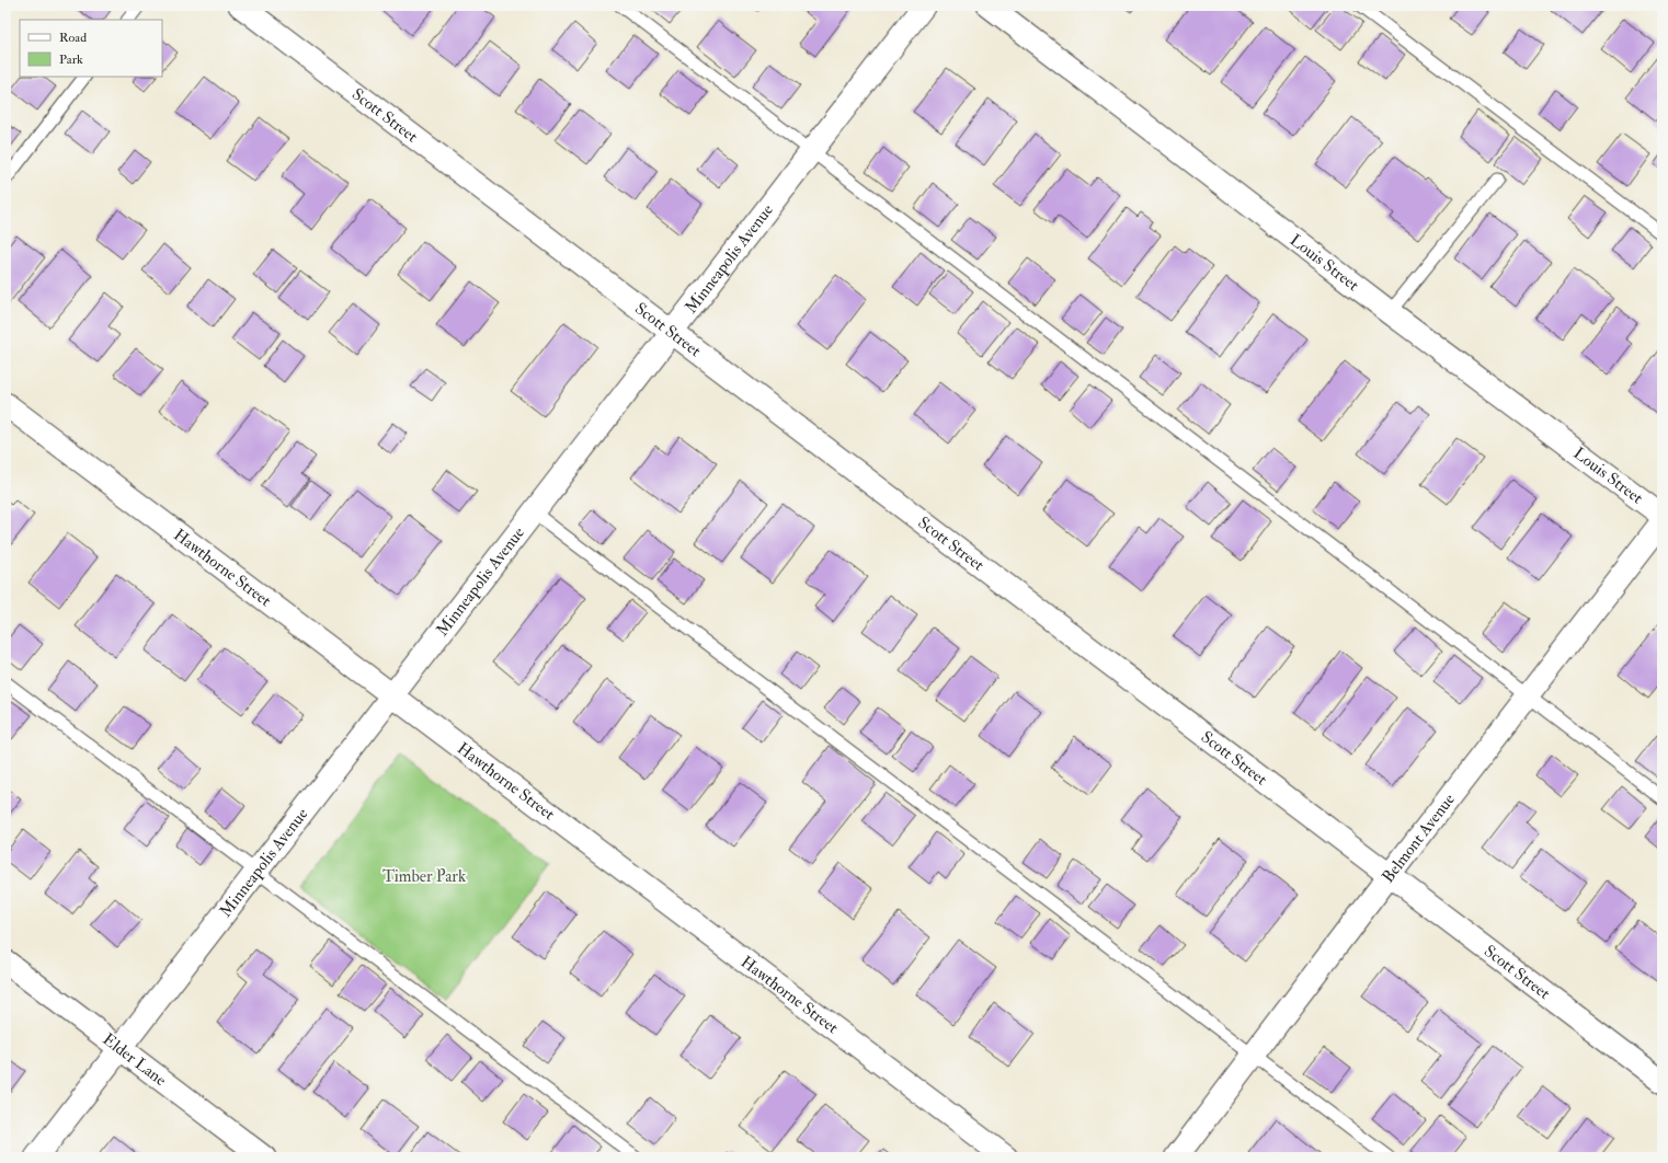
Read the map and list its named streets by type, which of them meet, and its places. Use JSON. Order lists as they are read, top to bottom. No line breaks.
{"streets":{"street":["Scott Street","Minneapolis Avenue","Louis Street","Hawthorne Street","Belmont Avenue","Elder Lane"]},"crossings":[["Scott Street","Minneapolis Avenue"],["Scott Street","Belmont Avenue"],["Minneapolis Avenue","Hawthorne Street"],["Minneapolis Avenue","Elder Lane"]],"parks":["Timber Park"],"legend":["Road","Park"]}
